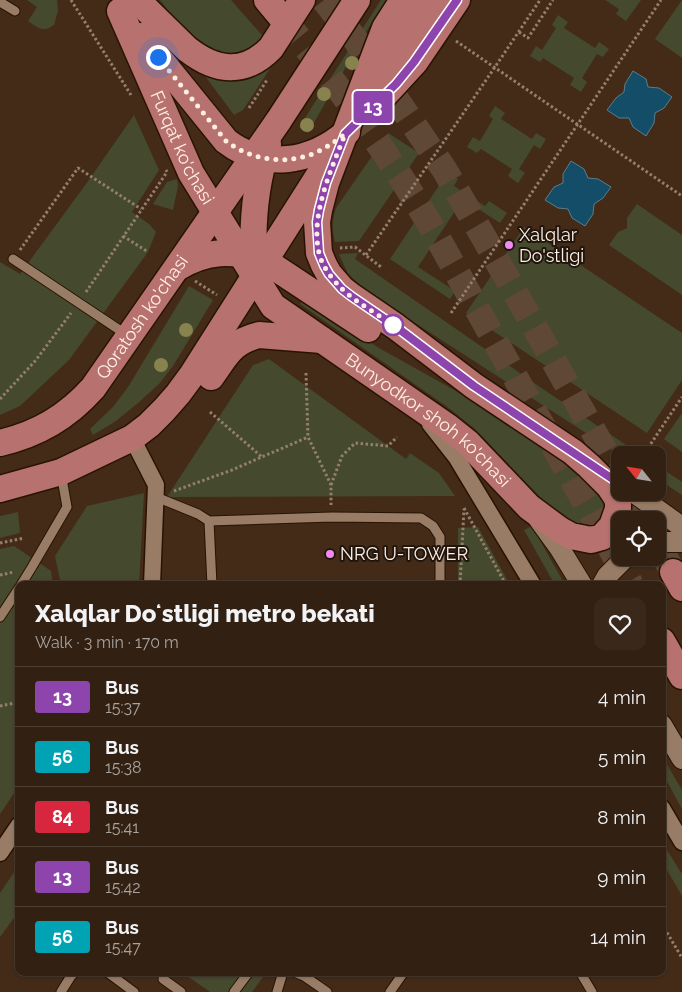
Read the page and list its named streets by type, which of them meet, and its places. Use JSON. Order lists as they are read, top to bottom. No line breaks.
{"streets":{"main road":["Furqat ko'chasi","Qoratosh ko'chasi","Bunyodkor shoh ko'chasi"]},"crossings":[["Furqat ko'chasi","Qoratosh ko'chasi"],["Furqat ko'chasi","Bunyodkor shoh ko'chasi"]],"places":["Xalqlar Do'stligi","NRG U-TOWER"],"lines":["bus line 13"],"north":"top left","page":{"on_map":"13","heading":["Xalqlar Doʻstligi metro bekati","Walk · 3 min · 170 m"],"list":[{"mark":"13","name":"Bus","note":"15:37","value":"4 min"},{"mark":"56","name":"Bus","note":"15:38","value":"5 min"},{"mark":"84","name":"Bus","note":"15:41","value":"8 min"},{"mark":"13","name":"Bus","note":"15:42","value":"9 min"},{"mark":"56","name":"Bus","note":"15:47","value":"14 min"}]}}
